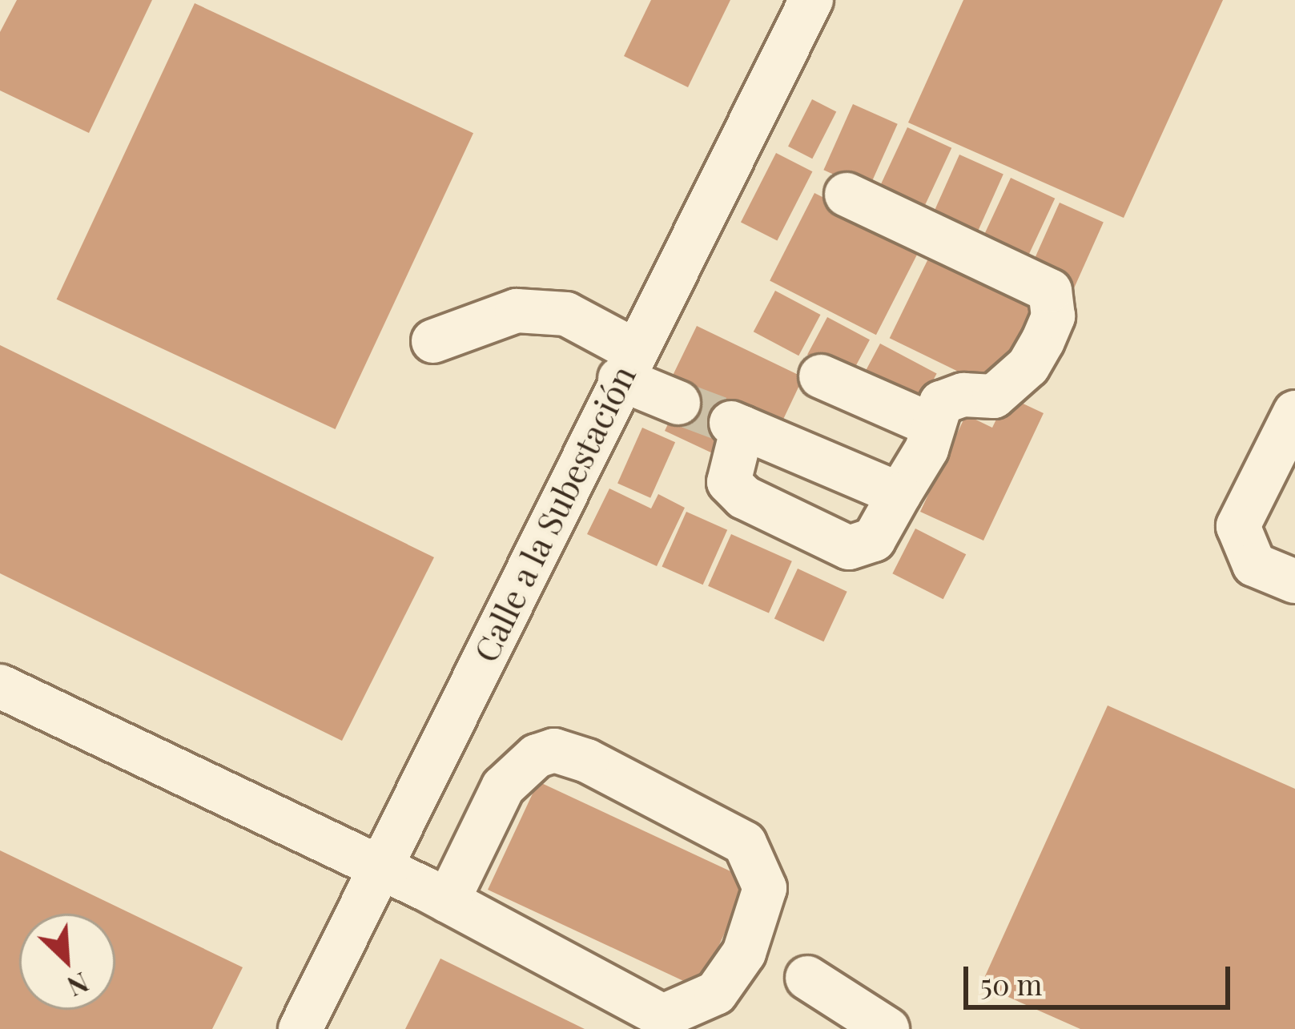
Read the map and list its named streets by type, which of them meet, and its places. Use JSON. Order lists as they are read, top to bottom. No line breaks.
{"streets":{"street":["Calle a la Subestación"]},"scale_bar":"50 m","north":"bottom right"}
